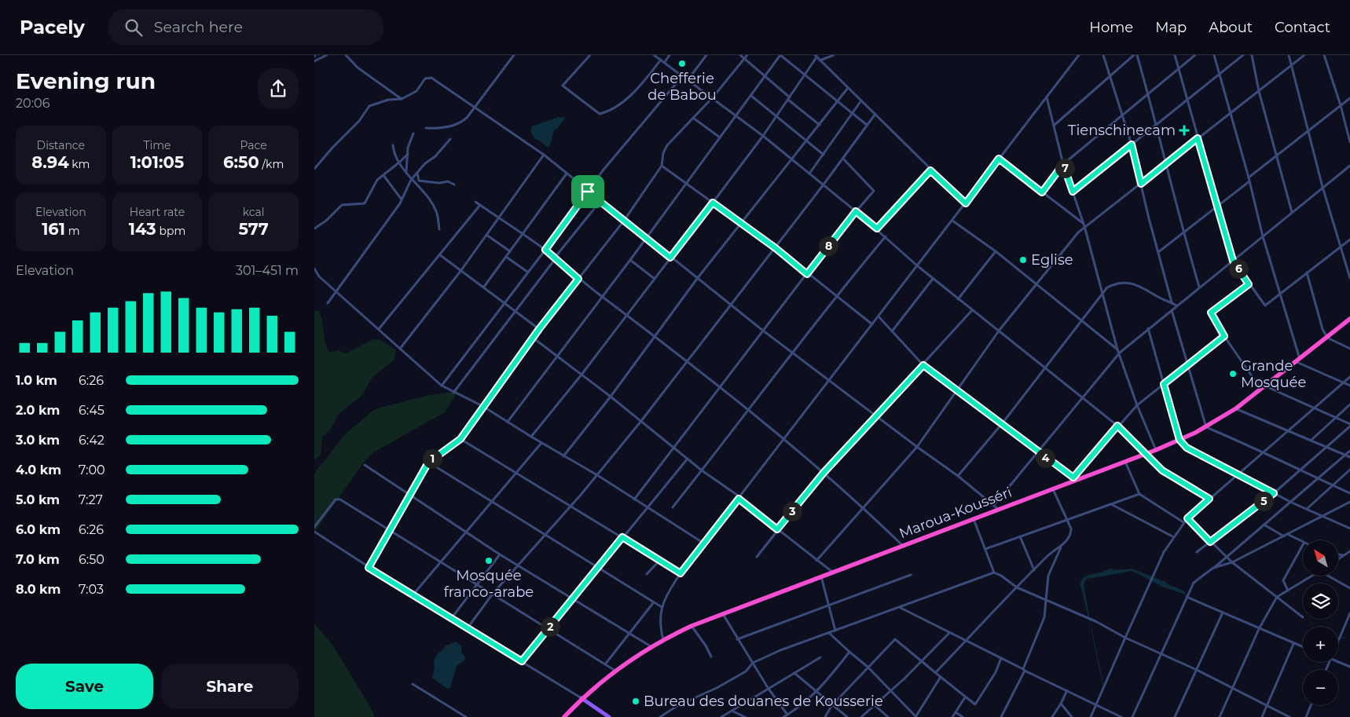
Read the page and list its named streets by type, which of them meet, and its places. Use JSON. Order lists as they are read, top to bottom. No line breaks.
{"streets":{"highway":["Maroua-Kousséri"]},"places":{"other":["Chefferie de Babou","Eglise","Grande Mosquée","Mosquée franco-arabe","Bureau des douanes de Kousserie"],"health":["Tienschinecam"]},"north":"top left","page":{"header":"Pacely","search":"Search here","nav":["Home","Map","About","Contact"],"heading":["Evening run","20:06"],"stats":[["Distance","8.94 km"],["Time","1:01:05"],["Pace","6:50 /km"],["Elevation","161 m"],["Heart rate","143 bpm"],["kcal","577"]],"pins":["7","8","6","4","1","5","3","2"],"chart":["Elevation","301–451 m"],"list":[{"name":"1.0 km","note":"6:26"},{"name":"2.0 km","note":"6:45"},{"name":"3.0 km","note":"6:42"},{"name":"4.0 km","note":"7:00"},{"name":"5.0 km","note":"7:27"},{"name":"6.0 km","note":"6:26"},{"name":"7.0 km","note":"6:50"},{"name":"8.0 km","note":"7:03"}],"map_buttons":["+","−"],"buttons":["Save","Share"]}}
